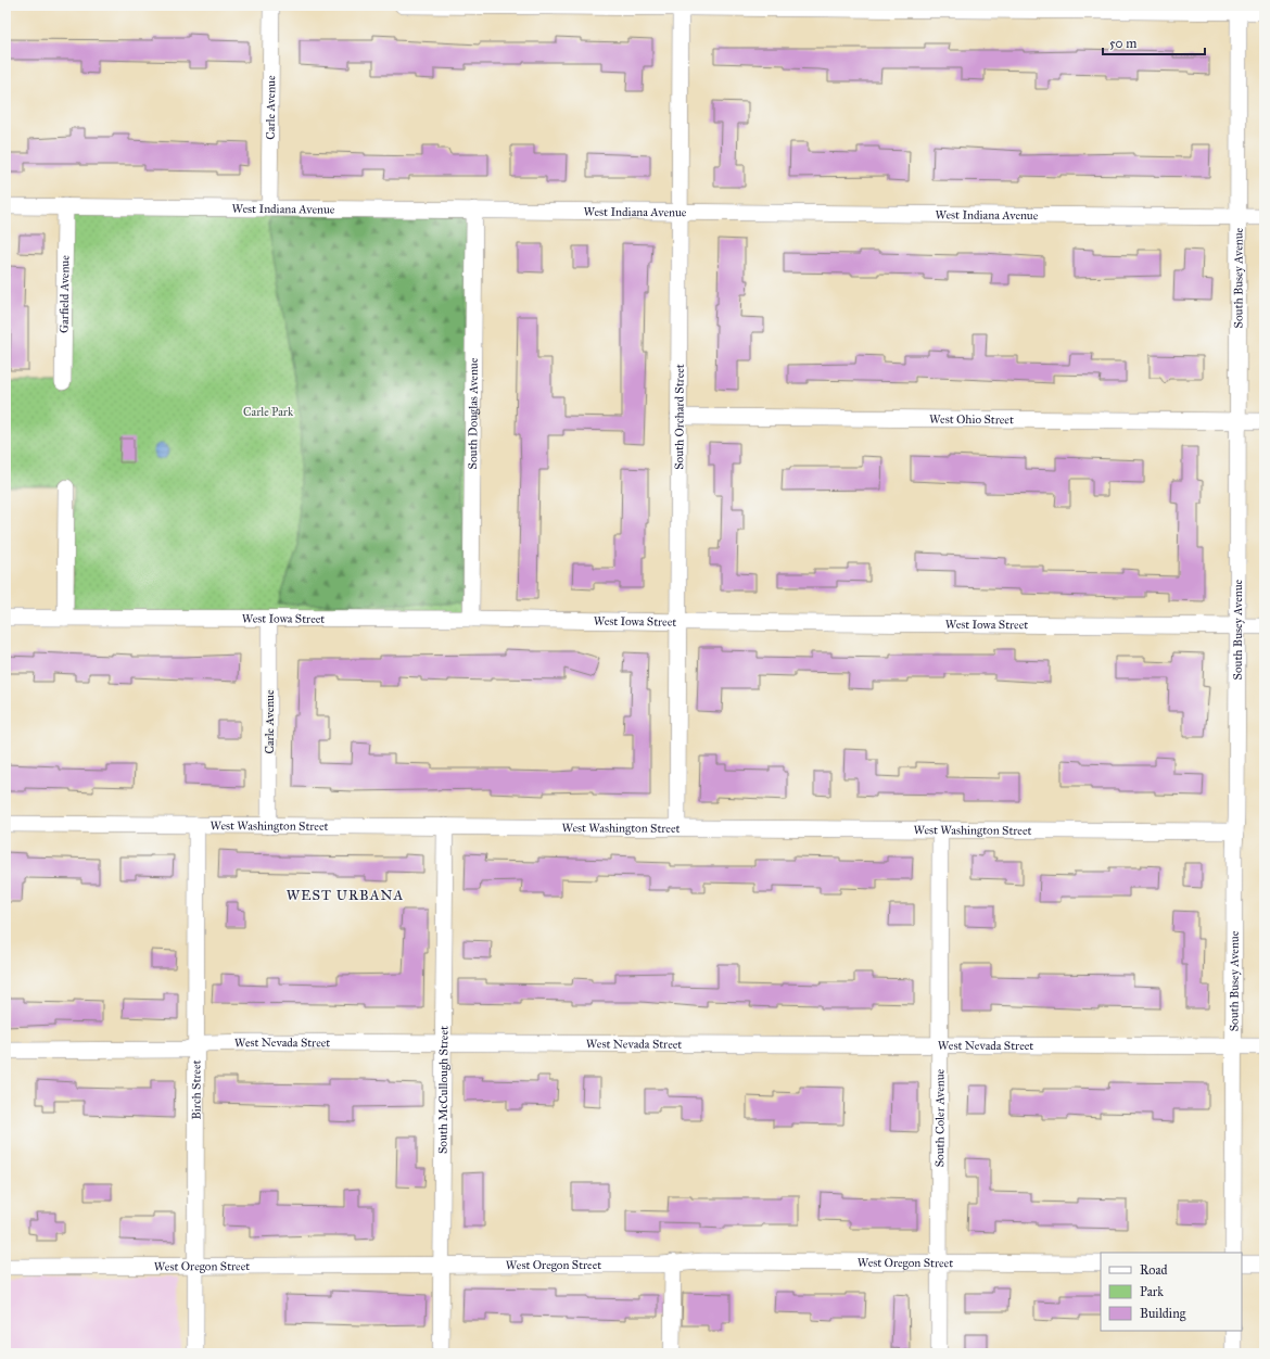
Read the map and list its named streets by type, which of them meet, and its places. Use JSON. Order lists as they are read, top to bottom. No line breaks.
{"streets":{"street":["Carle Avenue","West Indiana Avenue","South Busey Avenue","Garfield Avenue","South Douglas Avenue","South Orchard Street","West Ohio Street","West Iowa Street","West Washington Street","West Nevada Street","Birch Street","South McCullough Street","South Coler Avenue","West Oregon Street"]},"crossings":[["Carle Avenue","West Indiana Avenue"],["Carle Avenue","West Iowa Street"],["Carle Avenue","West Washington Street"],["West Indiana Avenue","South Busey Avenue"],["West Indiana Avenue","Garfield Avenue"],["West Indiana Avenue","South Douglas Avenue"],["West Indiana Avenue","South Orchard Street"],["South Busey Avenue","West Ohio Street"],["South Busey Avenue","West Iowa Street"],["South Busey Avenue","West Washington Street"],["South Busey Avenue","West Nevada Street"],["South Douglas Avenue","West Iowa Street"],["South Orchard Street","West Ohio Street"],["South Orchard Street","West Iowa Street"],["South Orchard Street","West Washington Street"],["West Washington Street","Birch Street"],["West Washington Street","South McCullough Street"],["West Washington Street","South Coler Avenue"],["West Nevada Street","Birch Street"],["West Nevada Street","South McCullough Street"],["West Nevada Street","South Coler Avenue"],["Birch Street","West Oregon Street"],["South McCullough Street","West Oregon Street"],["South Coler Avenue","West Oregon Street"]],"districts":["WEST URBANA"],"parks":["Carle Park"],"legend":["Road","Park","Building"],"scale_bar":"50 m"}
